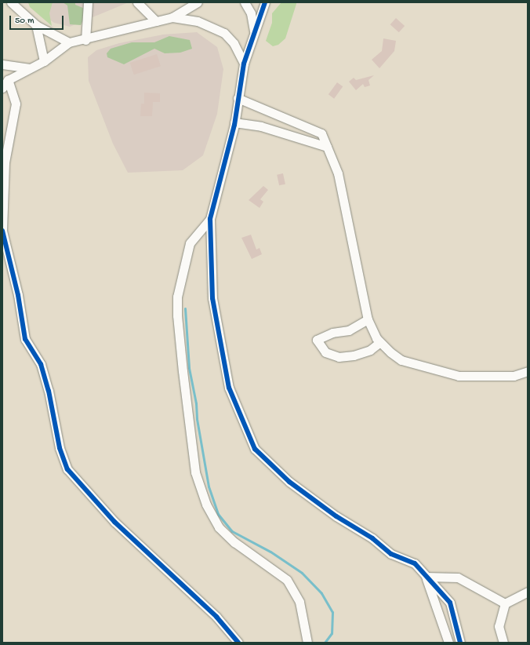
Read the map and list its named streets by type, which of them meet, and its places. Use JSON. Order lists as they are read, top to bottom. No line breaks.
{"scale_bar":"50 m"}
